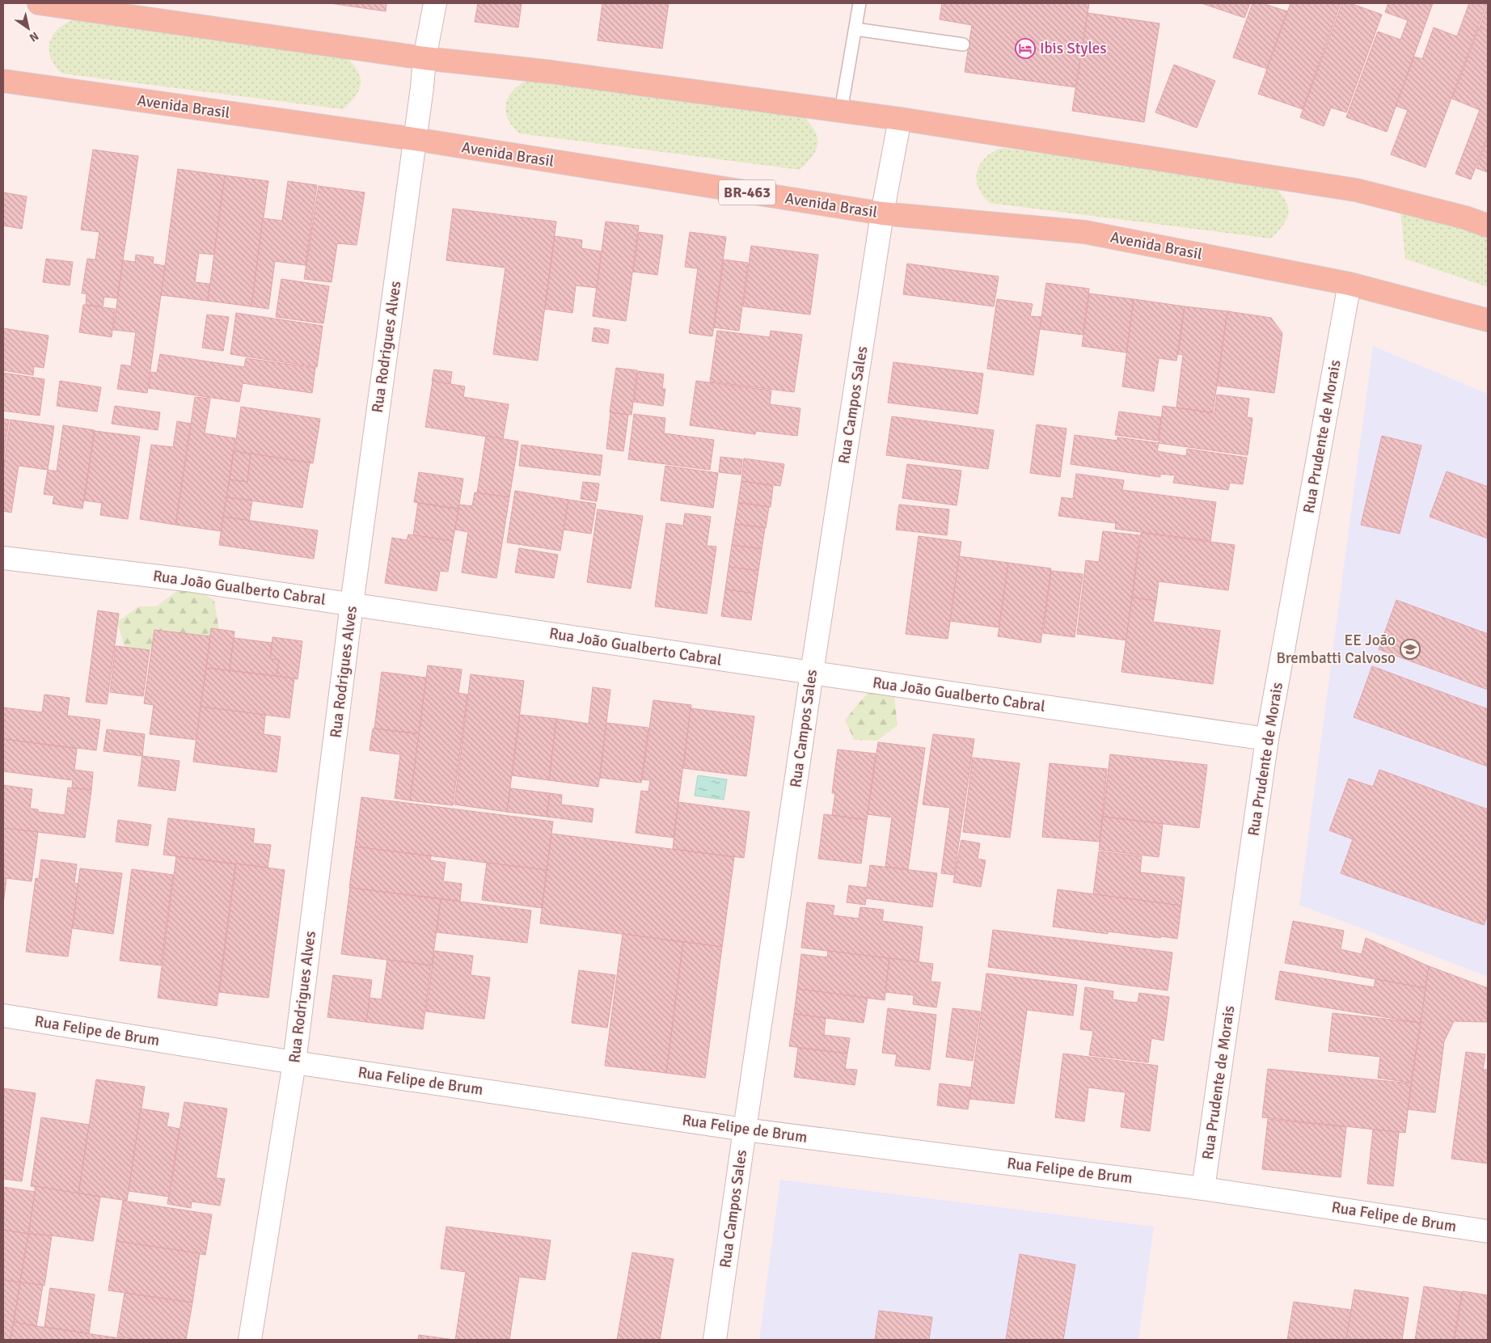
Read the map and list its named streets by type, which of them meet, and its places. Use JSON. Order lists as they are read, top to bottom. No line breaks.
{"streets":{"main road":["Avenida Brasil","BR-463"],"street":["Rua Rodrigues Alves","Rua Campos Sales","Rua Prudente de Morais","Rua João Gualberto Cabral","Rua Felipe de Brum"]},"crossings":[["Avenida Brasil","Rua Rodrigues Alves"],["Avenida Brasil","Rua Campos Sales"],["Avenida Brasil","Rua Prudente de Morais"],["Rua Rodrigues Alves","Rua João Gualberto Cabral"],["Rua Rodrigues Alves","Rua Felipe de Brum"],["Rua Campos Sales","Rua João Gualberto Cabral"],["Rua Campos Sales","Rua Felipe de Brum"],["Rua Prudente de Morais","Rua João Gualberto Cabral"],["Rua Prudente de Morais","Rua Felipe de Brum"]],"places":{"hotel":["Ibis Styles"],"school or university":["EE João Brembatti Calvoso"]},"north":"bottom right"}
